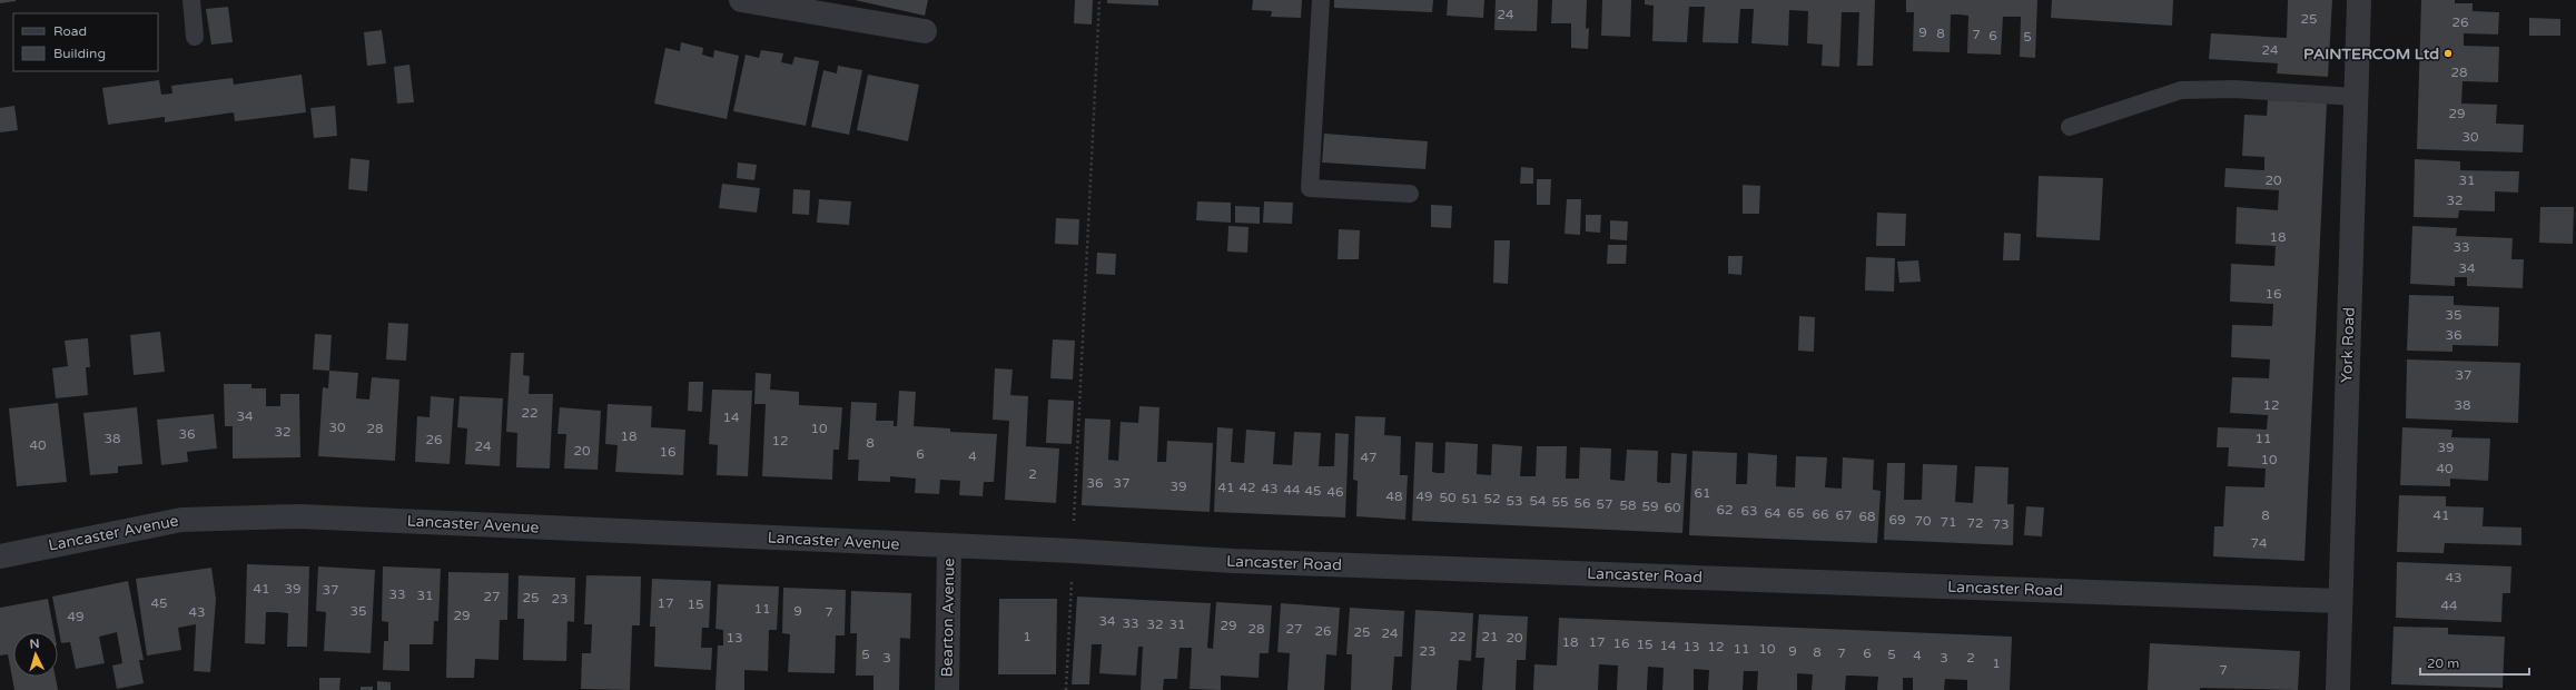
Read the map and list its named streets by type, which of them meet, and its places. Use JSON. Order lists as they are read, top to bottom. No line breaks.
{"streets":{"street":["York Road","Lancaster Avenue","Lancaster Road","Bearton Avenue"]},"crossings":[["York Road","Lancaster Road"],["Lancaster Avenue","Lancaster Road"],["Lancaster Avenue","Bearton Avenue"],["Lancaster Road","Bearton Avenue"]],"places":["PAINTERCOM Ltd"],"house_numbers":["24","25","26","9","8","7","6","5","24","28","29","30","20","31","32","18","33","34","16","35","36","37","12","38","22","34","14","30","28","10","32","36","18","38","11","26","12","8","40","24","39","20","16","6","4","47","10","40","2","36","37","39","41","42","43","44","45","46","61","48","49","50","51","52","53","54","55","56","57","58","59","60","62","63","64","65","66","67","8","41","68","69","70","71","72","73","74","43","41","39","37","33","31","27","25","23","45","17","15","44","11","35","9","43","7","29","49","34","33","32","31","29","28","27","26","25","24","1","22","21","13","20","18","17","16","15","14","13","12","11","10","23","9","8","7","6","5","5","4","3","3","2","1","7"],"legend":["Road","Building"],"scale_bar":"20 m","north":"top"}
